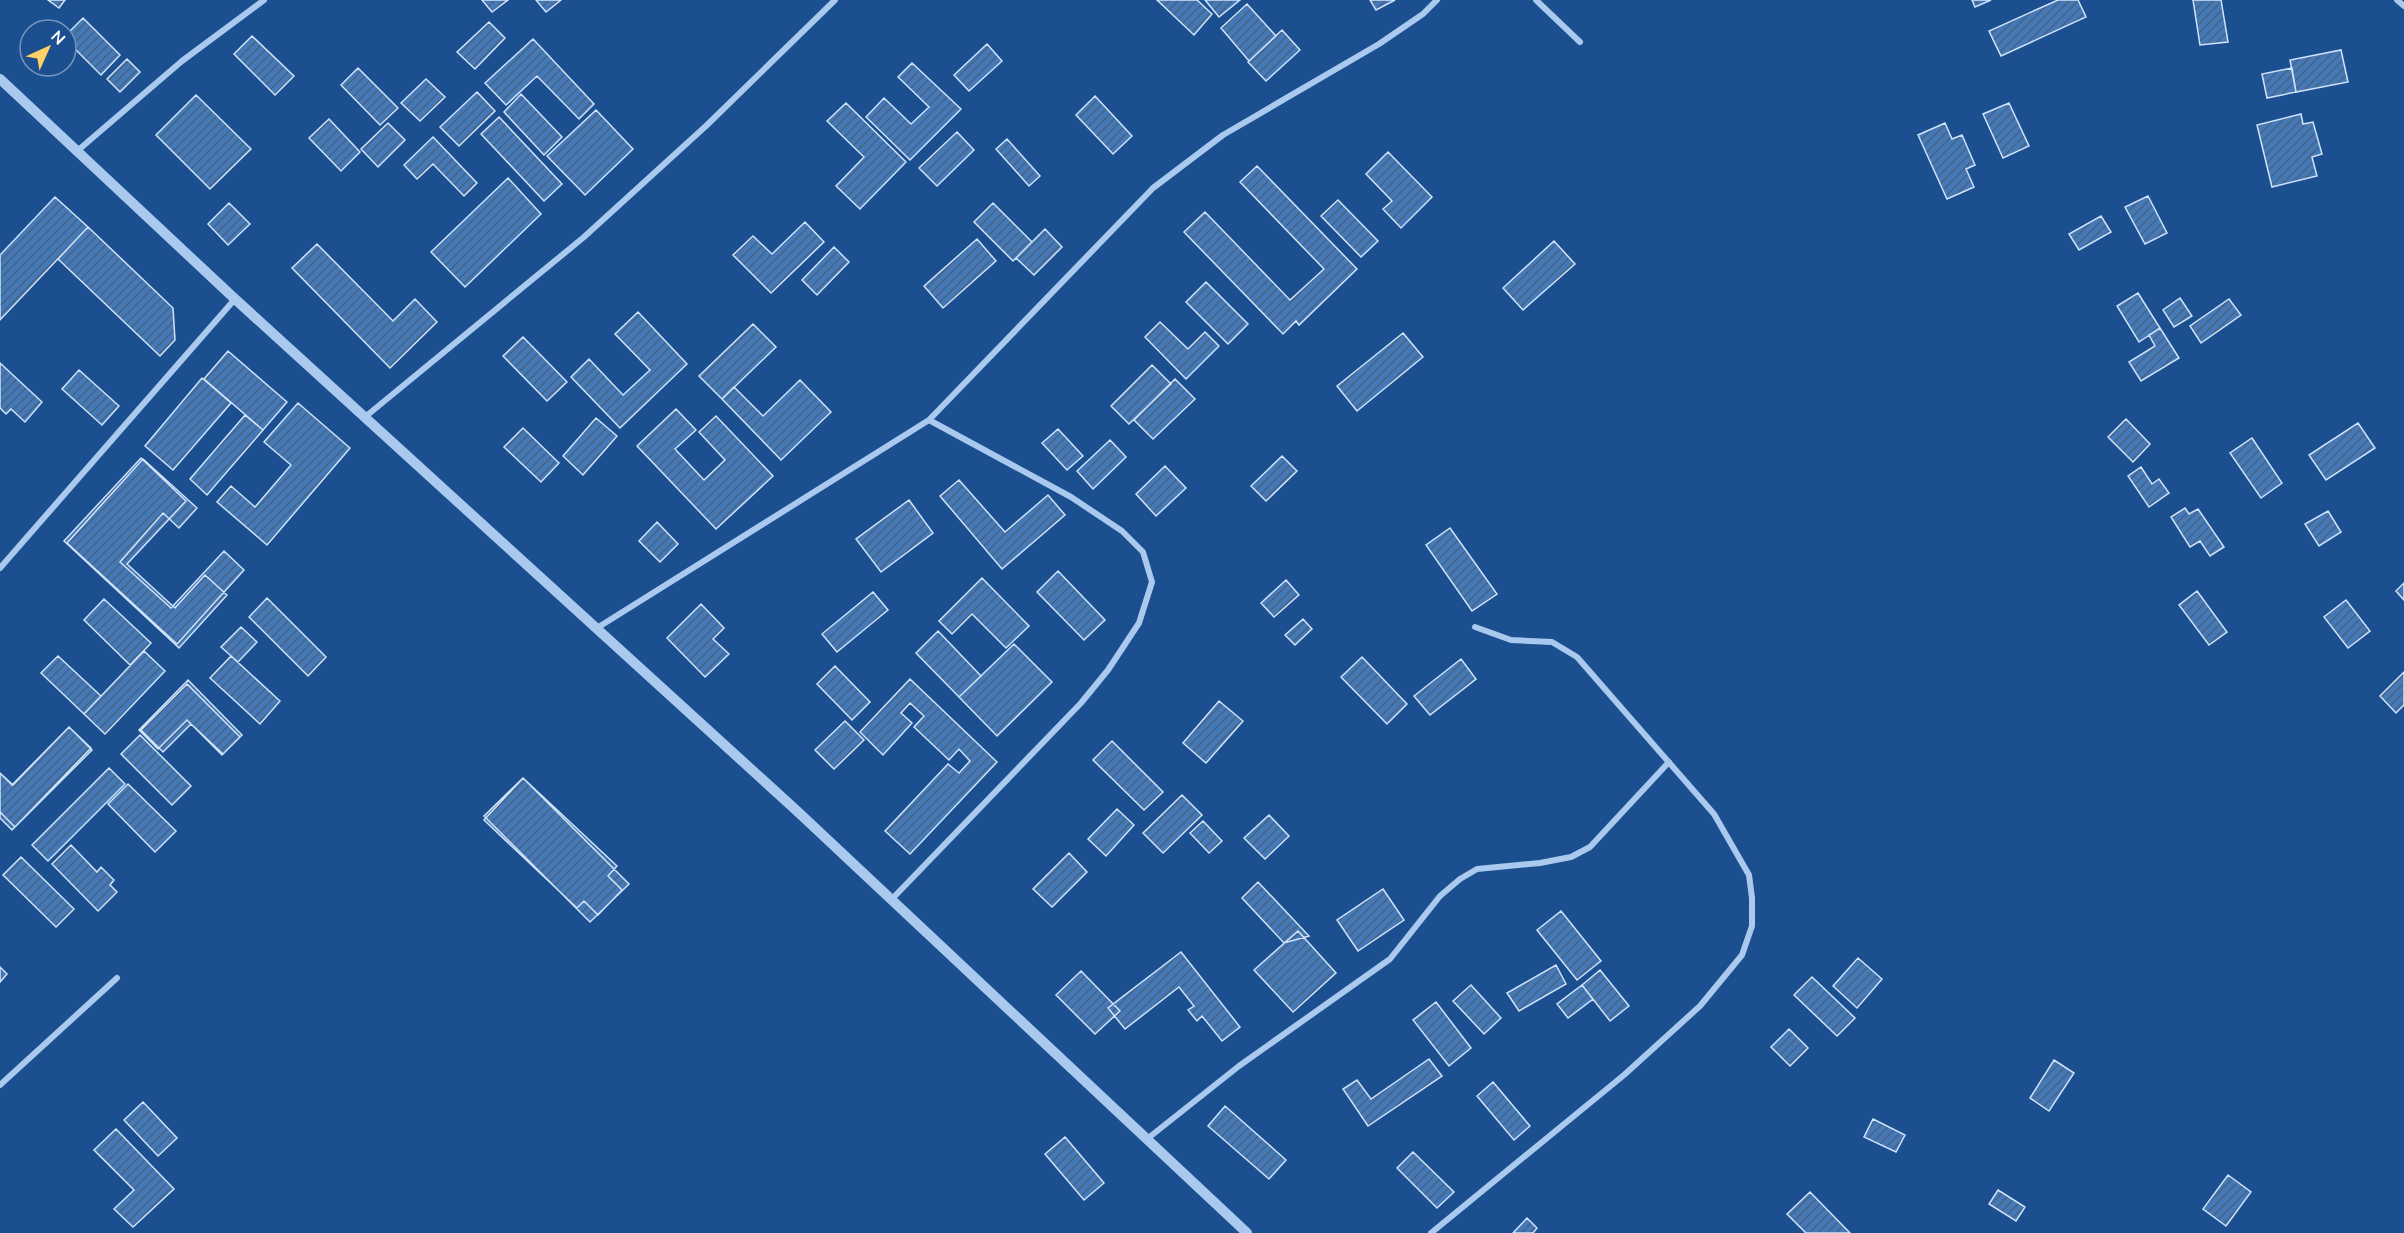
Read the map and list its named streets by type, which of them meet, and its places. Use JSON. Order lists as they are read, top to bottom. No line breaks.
{"north":"top right"}
